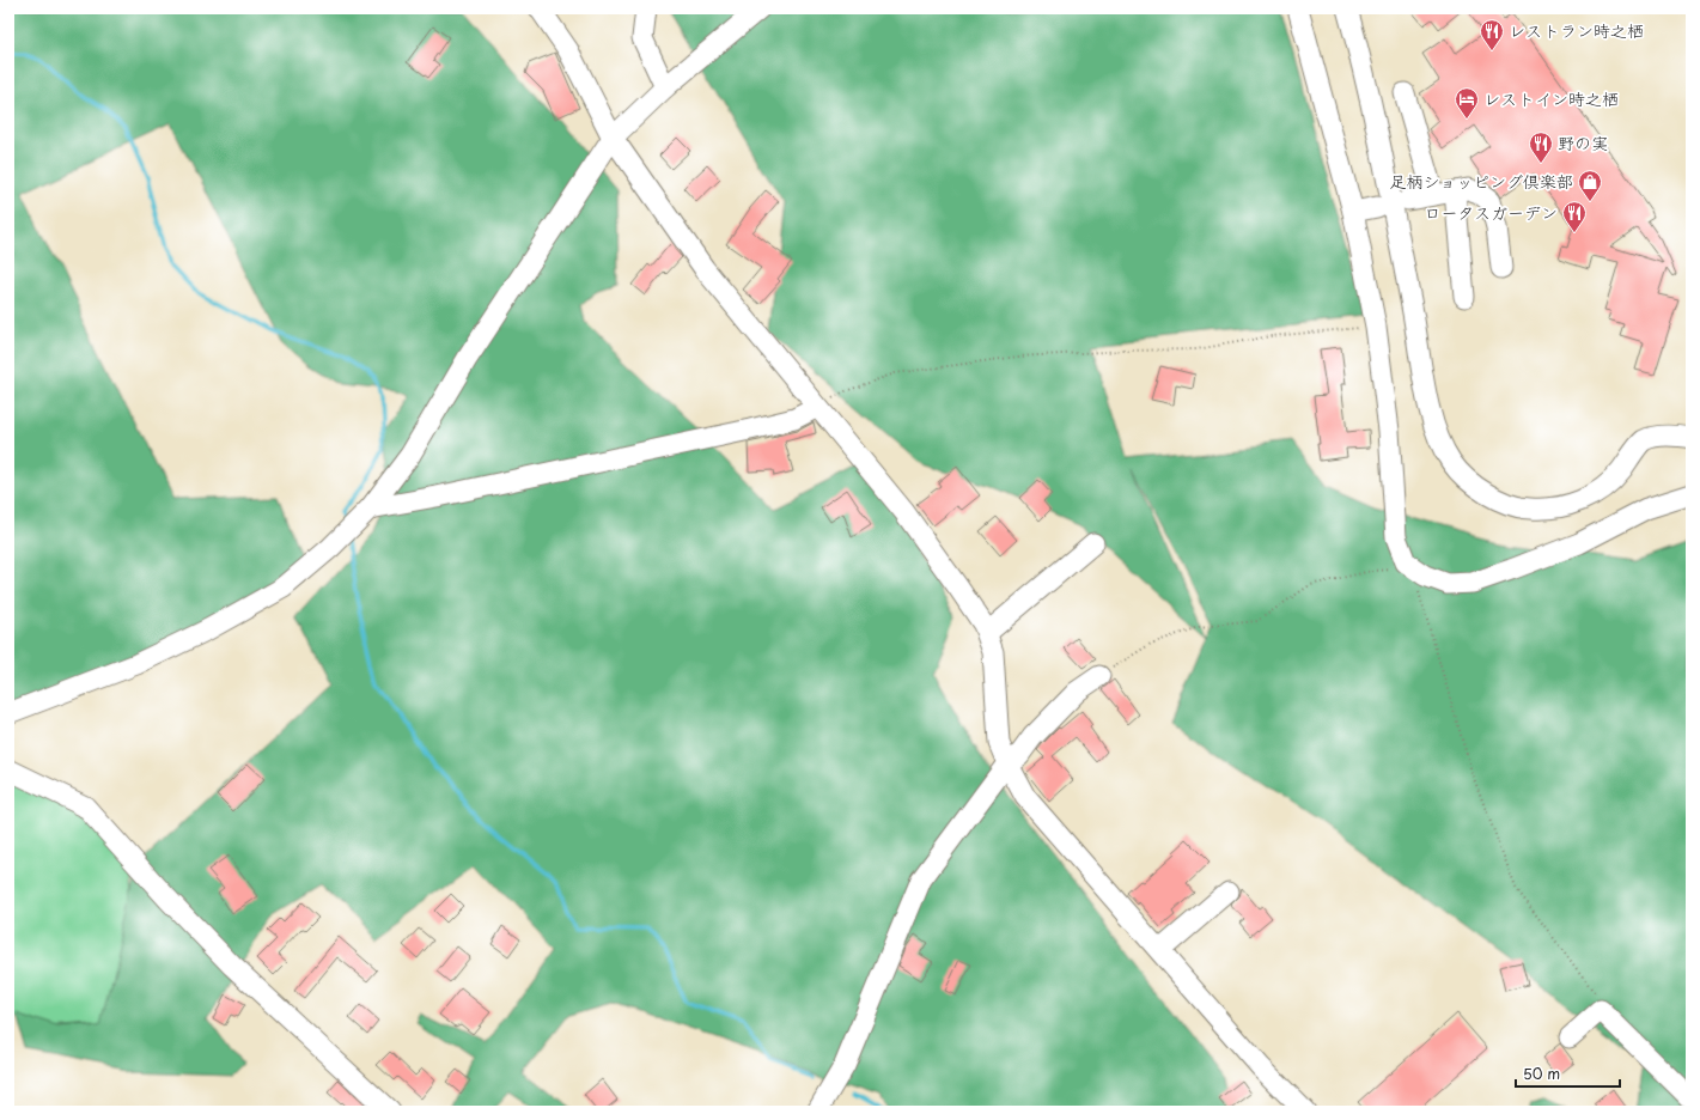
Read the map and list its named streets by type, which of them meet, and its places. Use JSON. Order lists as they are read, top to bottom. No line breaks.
{"places":{"restaurant":["レストラン時之栖","野の実","ロータスガーデン"],"hotel":["レストイン時之栖"],"shop":["足柄ショッピング倶楽部"]},"scale_bar":"50 m"}
